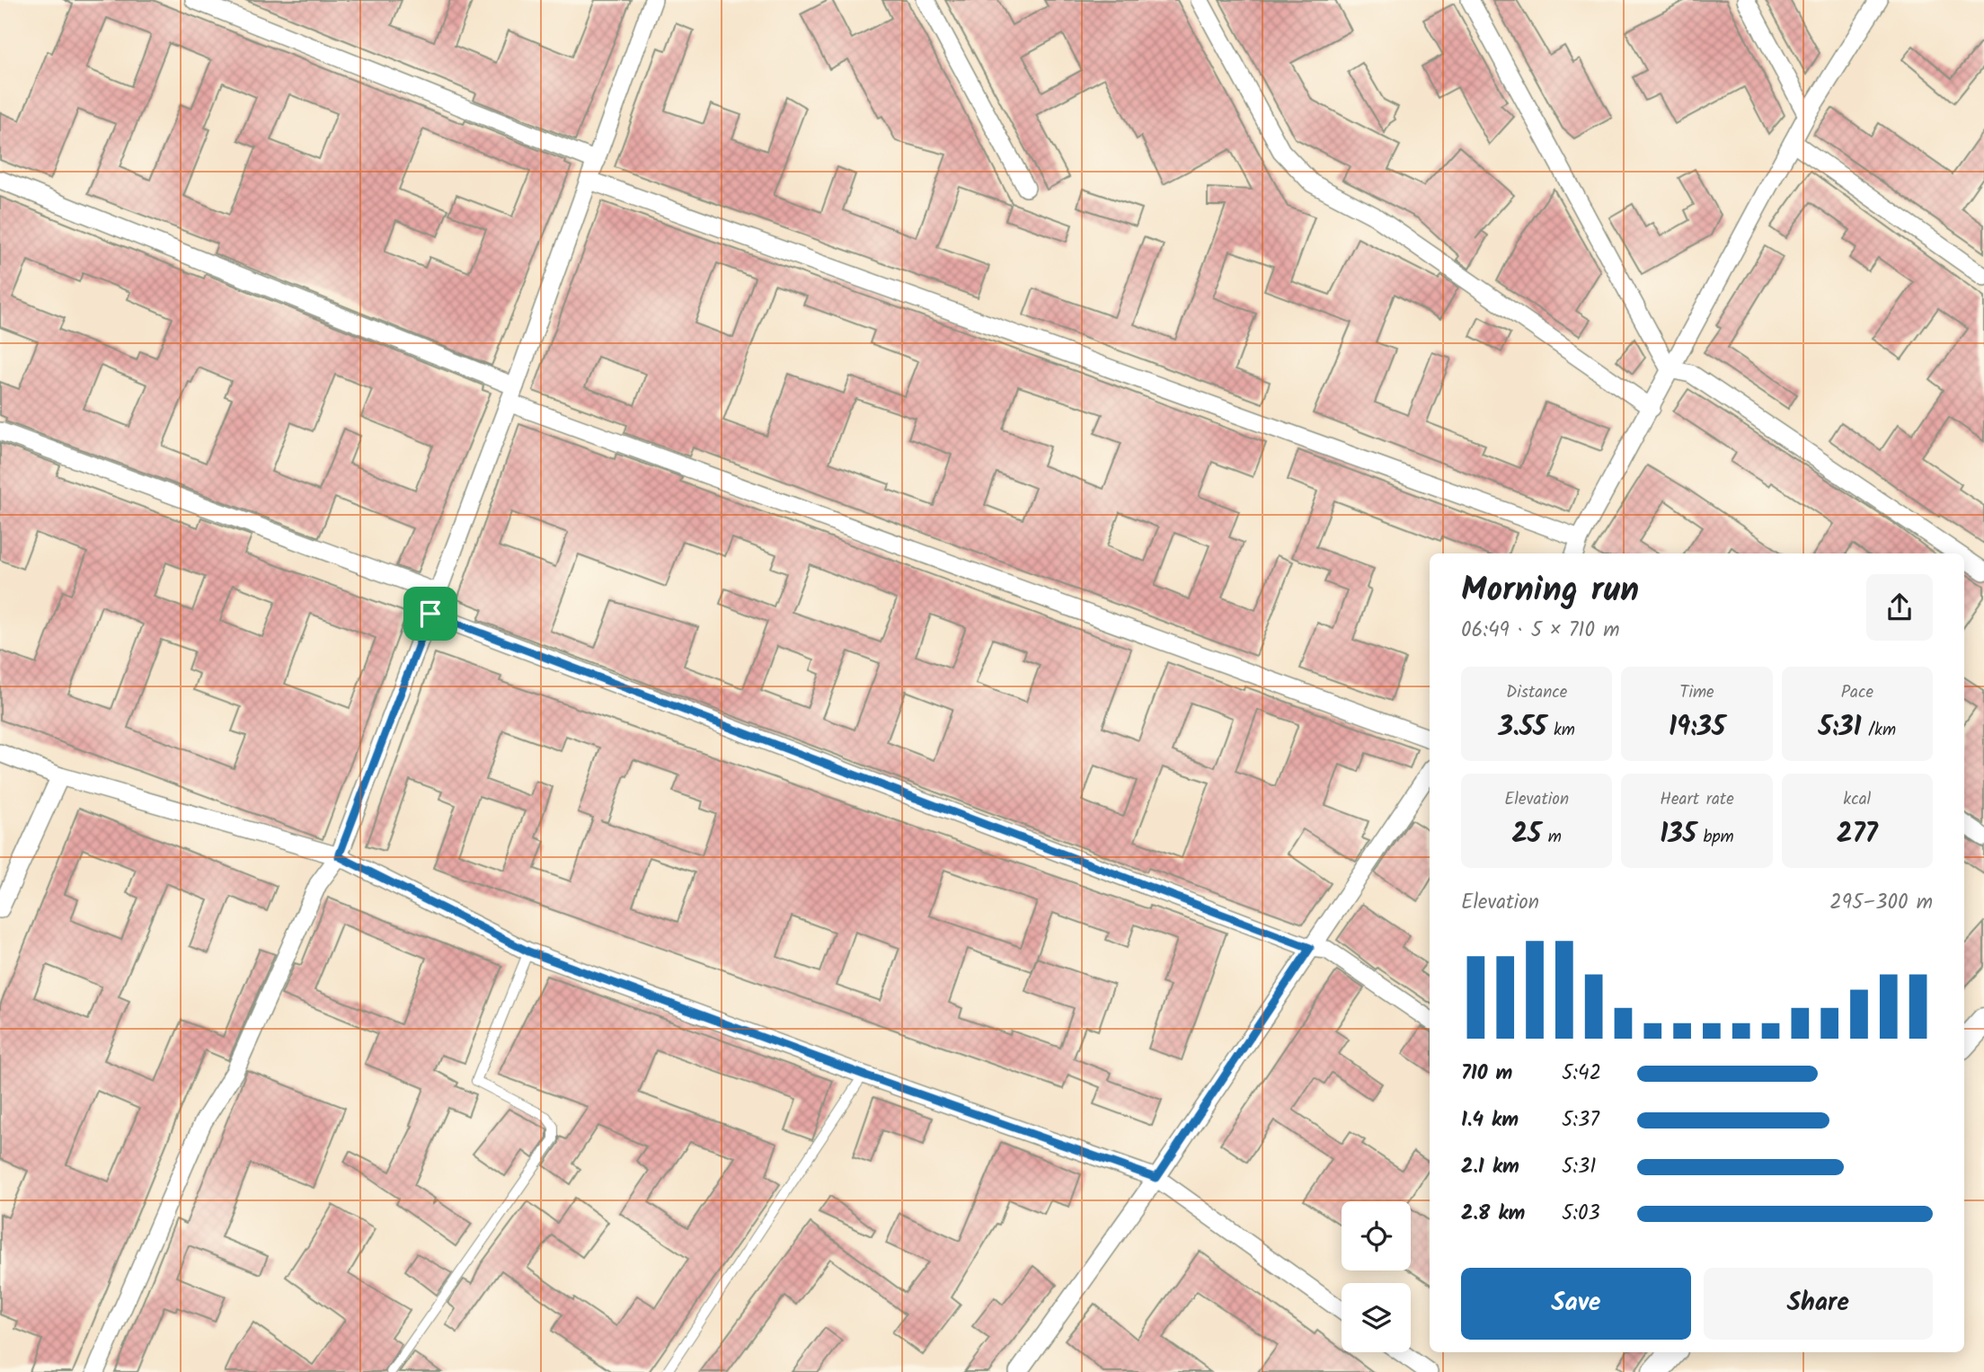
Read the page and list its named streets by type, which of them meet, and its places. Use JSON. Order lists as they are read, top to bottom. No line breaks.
{"page":{"heading":["Morning run","06:49 · 5 × 710 m"],"stats":[["Distance","3.55 km"],["Time","19:35"],["Pace","5:31 /km"],["Elevation","25 m"],["Heart rate","135 bpm"],["kcal","277"]],"chart":["Elevation","295–300 m"],"list":[{"name":"710 m","note":"5:42"},{"name":"1.4 km","note":"5:37"},{"name":"2.1 km","note":"5:31"},{"name":"2.8 km","note":"5:03"}],"buttons":["Save","Share"]}}
